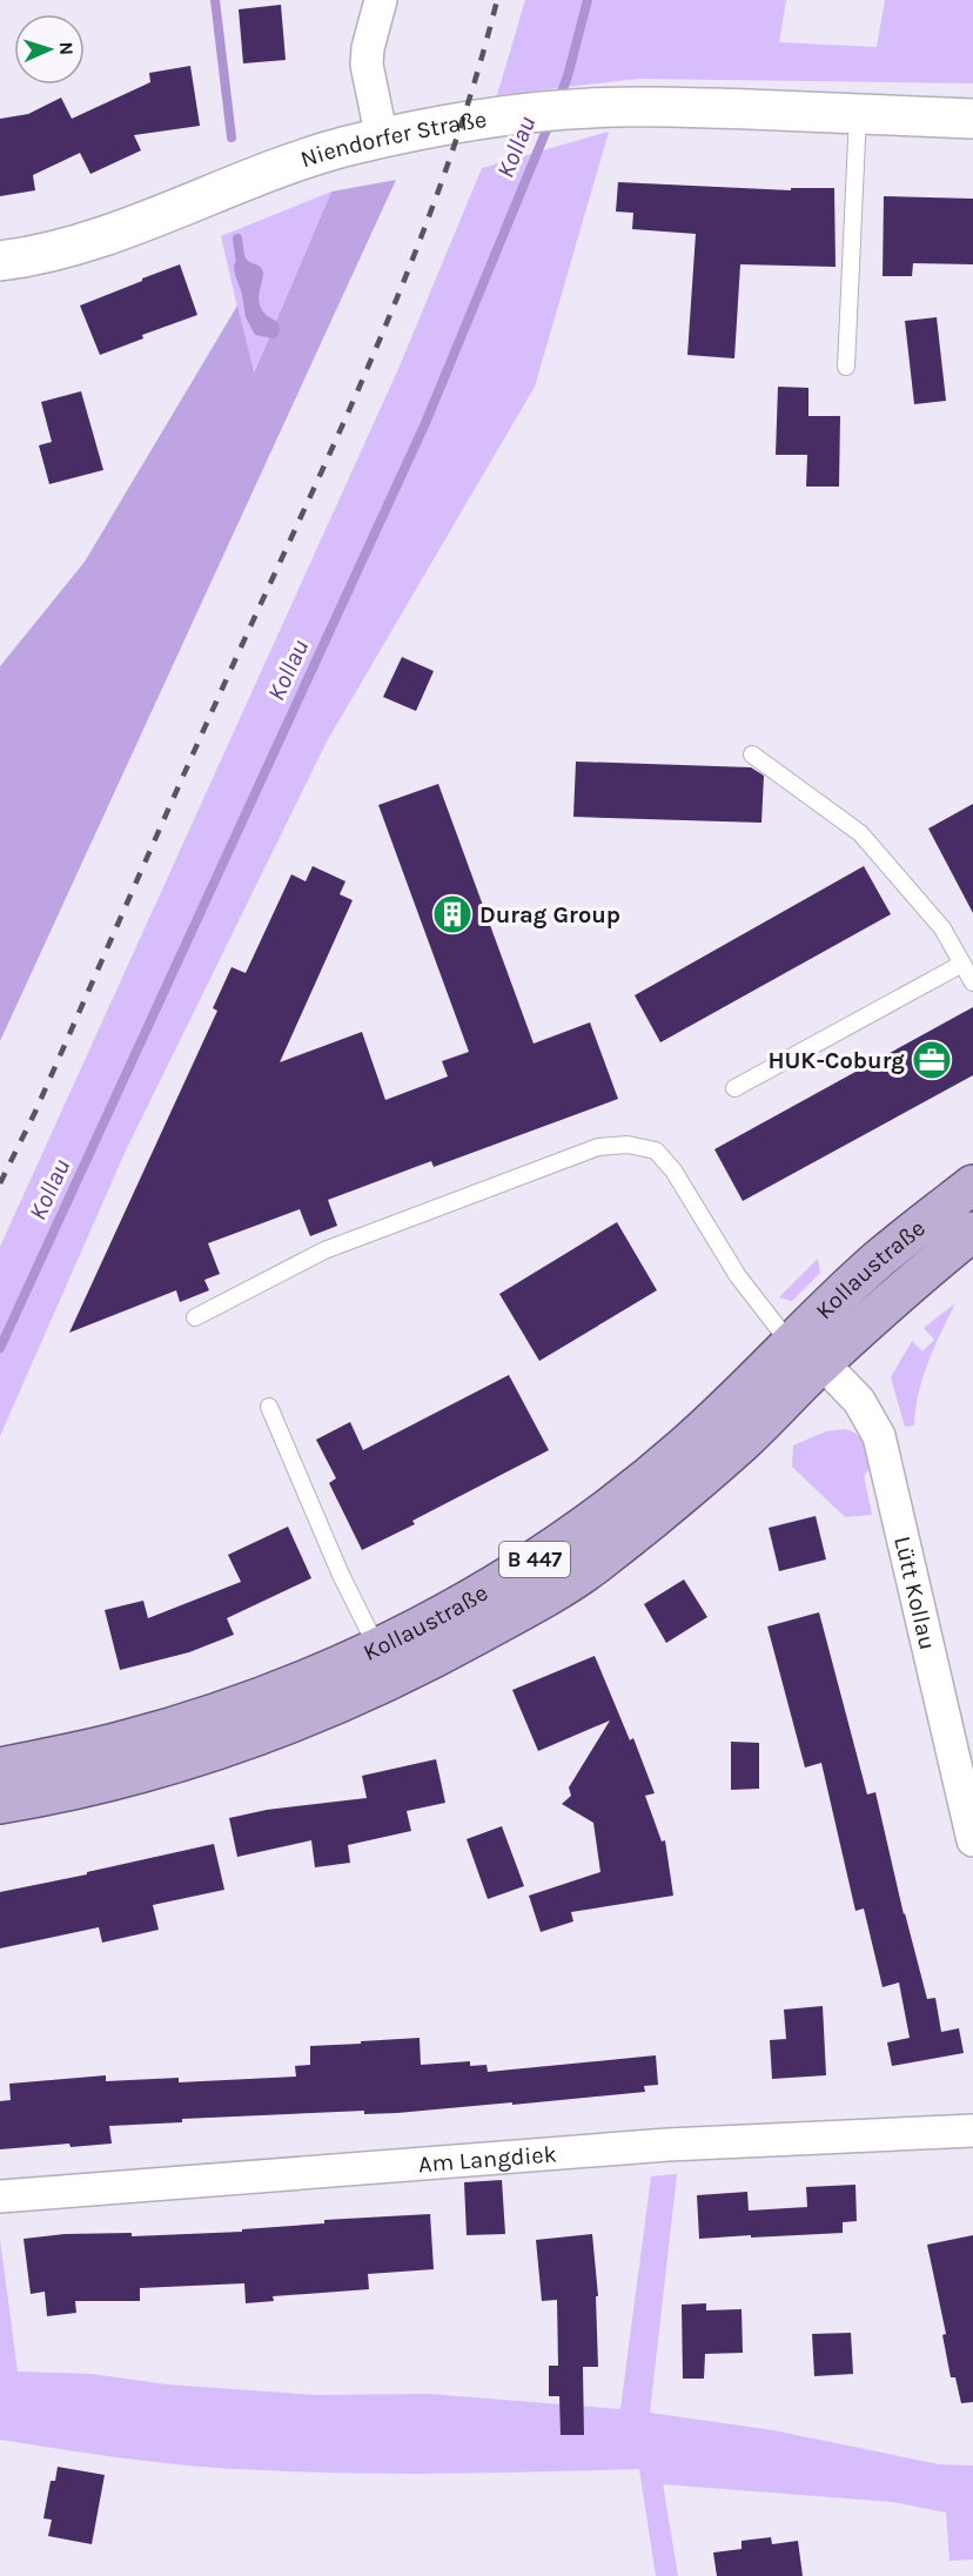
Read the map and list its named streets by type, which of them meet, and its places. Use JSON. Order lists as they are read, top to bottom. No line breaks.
{"streets":{"main road":["Niendorfer Straße","Kollaustraße","B 447"],"street":["Lütt Kollau","Am Langdiek"]},"crossings":[["Kollaustraße","Lütt Kollau"]],"water":["Kollau"],"places":{"building":["Durag Group"],"office":["HUK-Coburg"]},"north":"right"}
